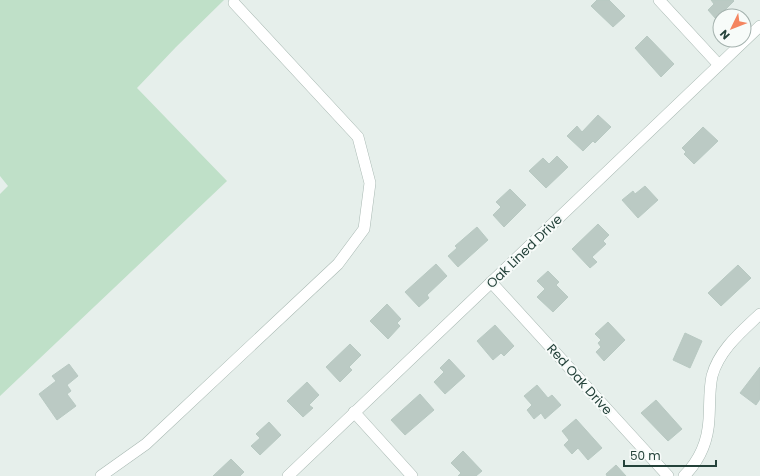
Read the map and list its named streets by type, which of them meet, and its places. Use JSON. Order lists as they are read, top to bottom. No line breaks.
{"streets":{"street":["Oak Lined Drive","Red Oak Drive"]},"crossings":[["Oak Lined Drive","Red Oak Drive"]],"scale_bar":"50 m","north":"bottom left"}
